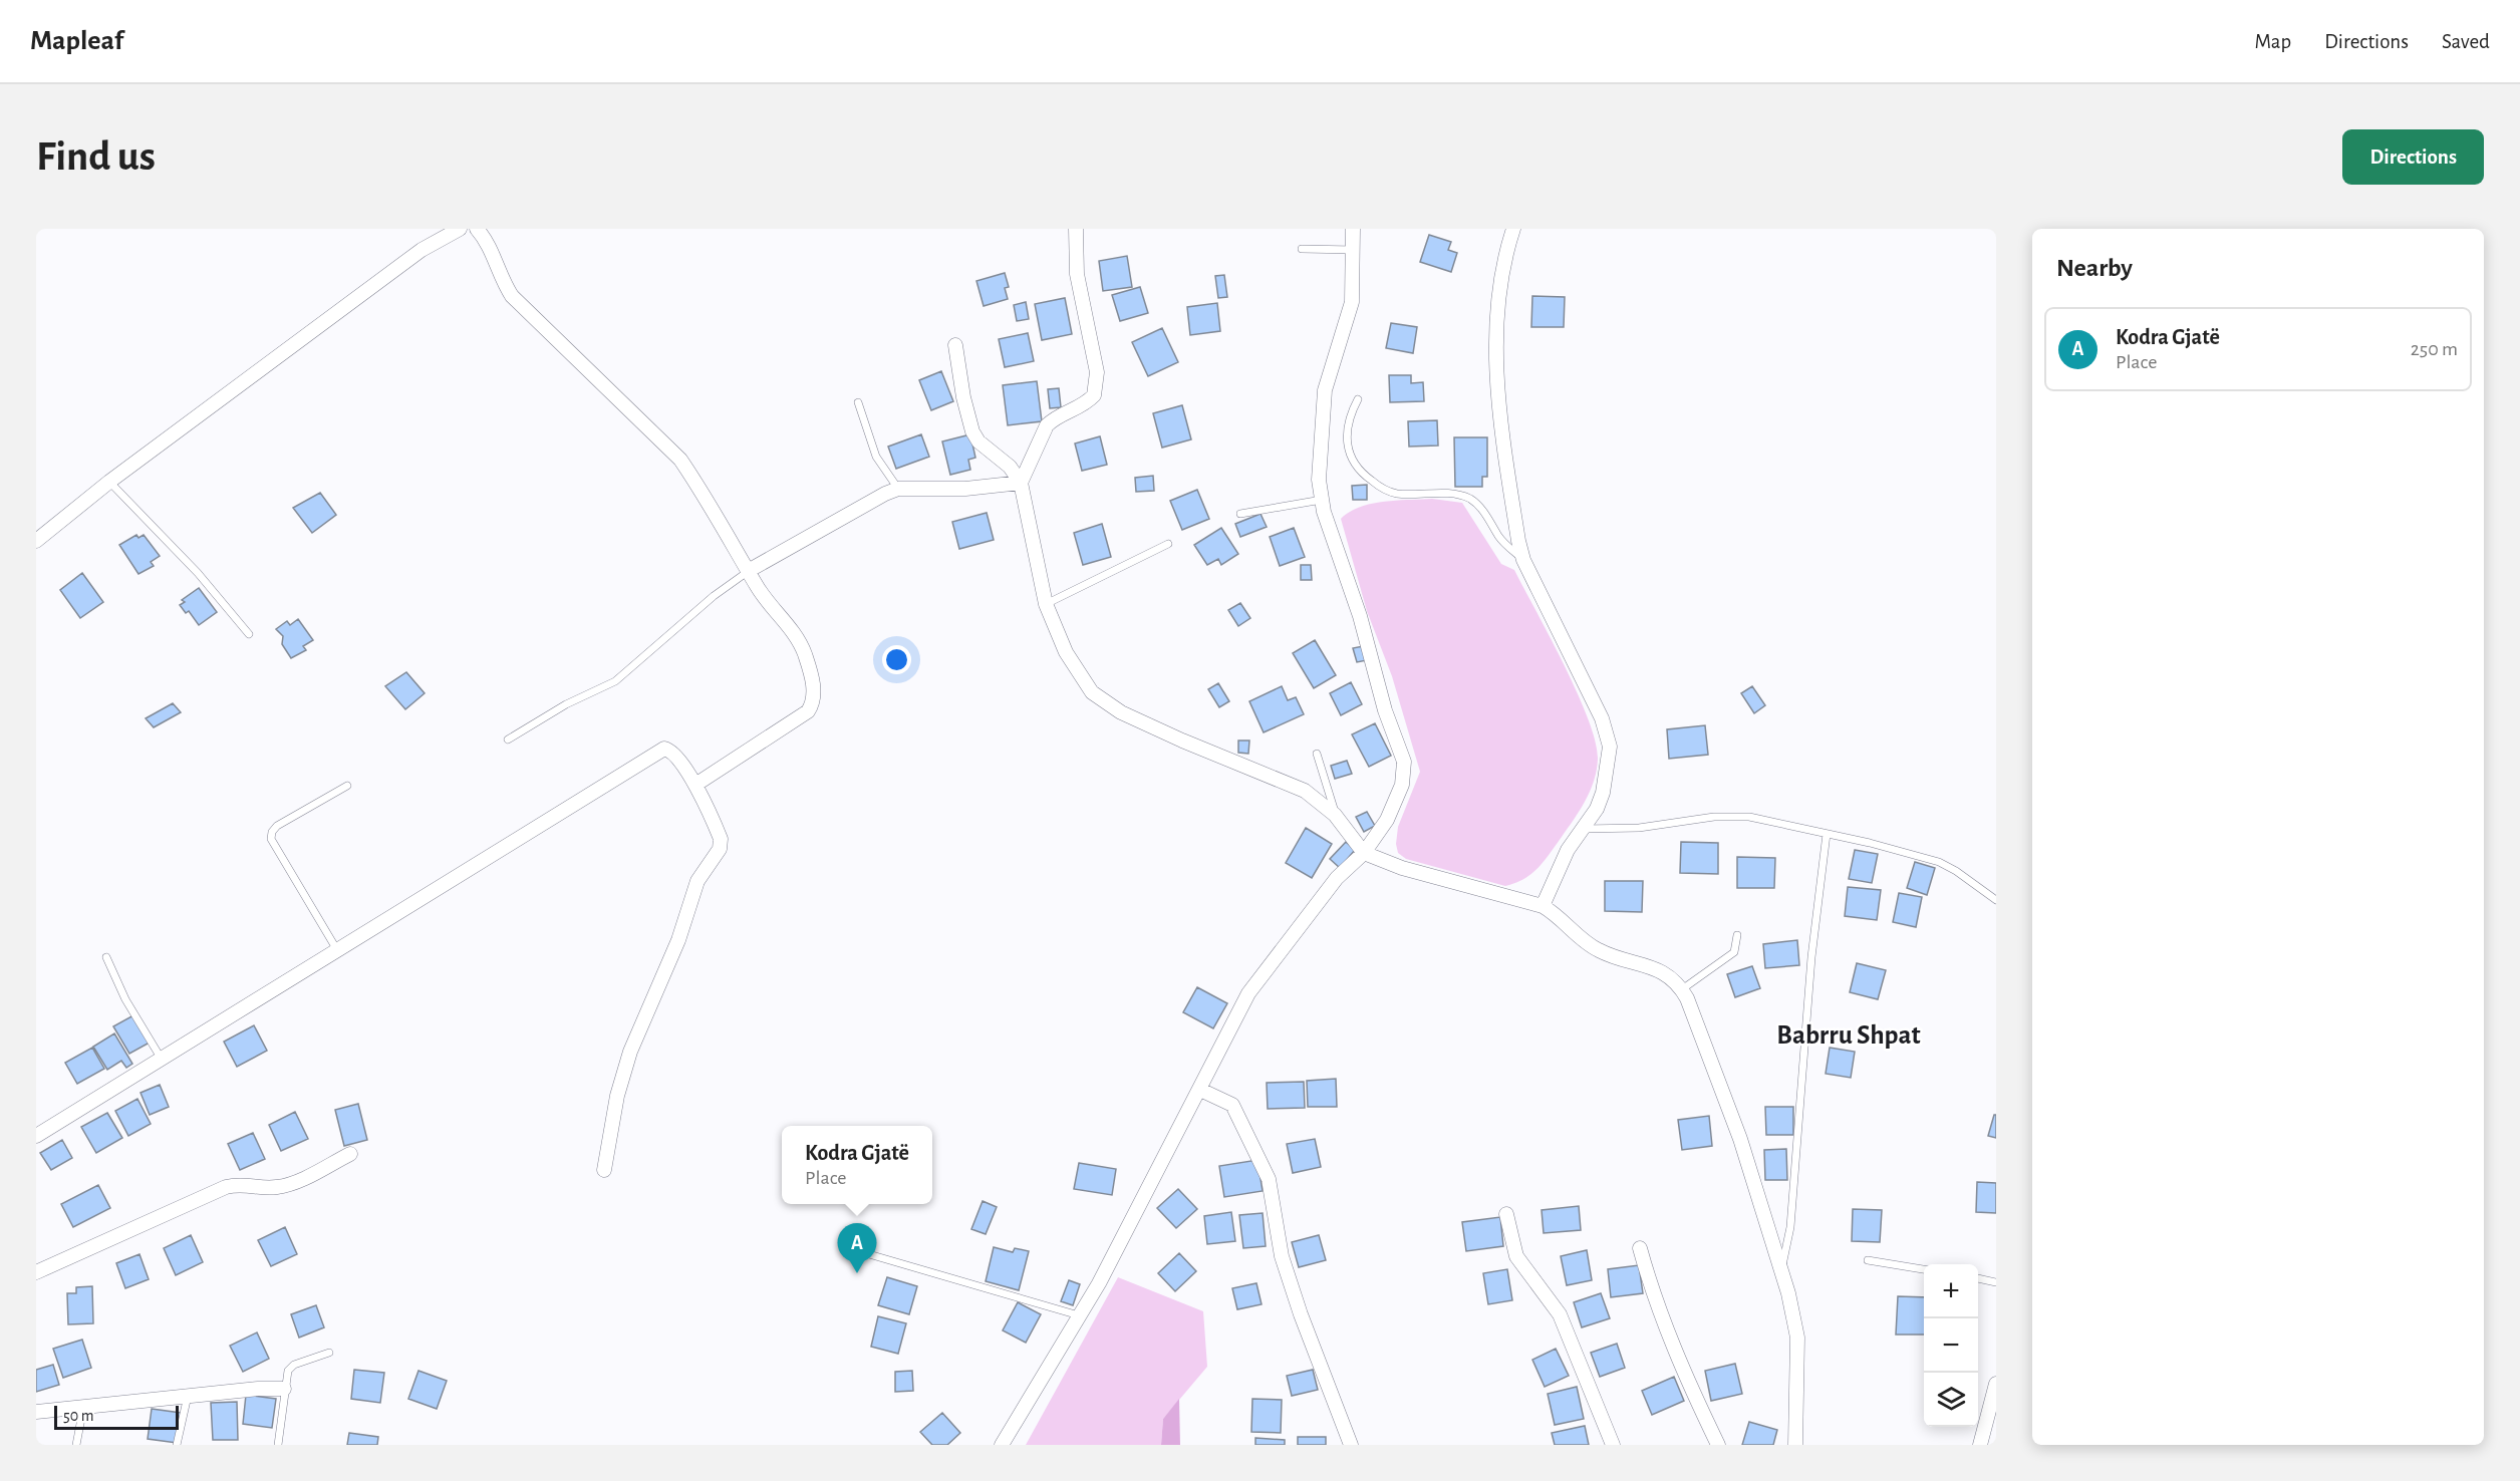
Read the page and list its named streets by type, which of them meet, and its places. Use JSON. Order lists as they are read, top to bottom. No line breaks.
{"districts":["Babrru Shpat"],"scale_bar":"50 m","page":{"header":"Mapleaf","nav":["Map","Directions","Saved"],"buttons":"Directions","title":"Find us","heading":"Nearby","list":[{"mark":"A","name":"Kodra Gjatë","note":"Place","value":"250 m"}],"popup":["Kodra Gjatë","Place"],"pins":"A","map_buttons":["+","−"],"scale":"50 m"}}
